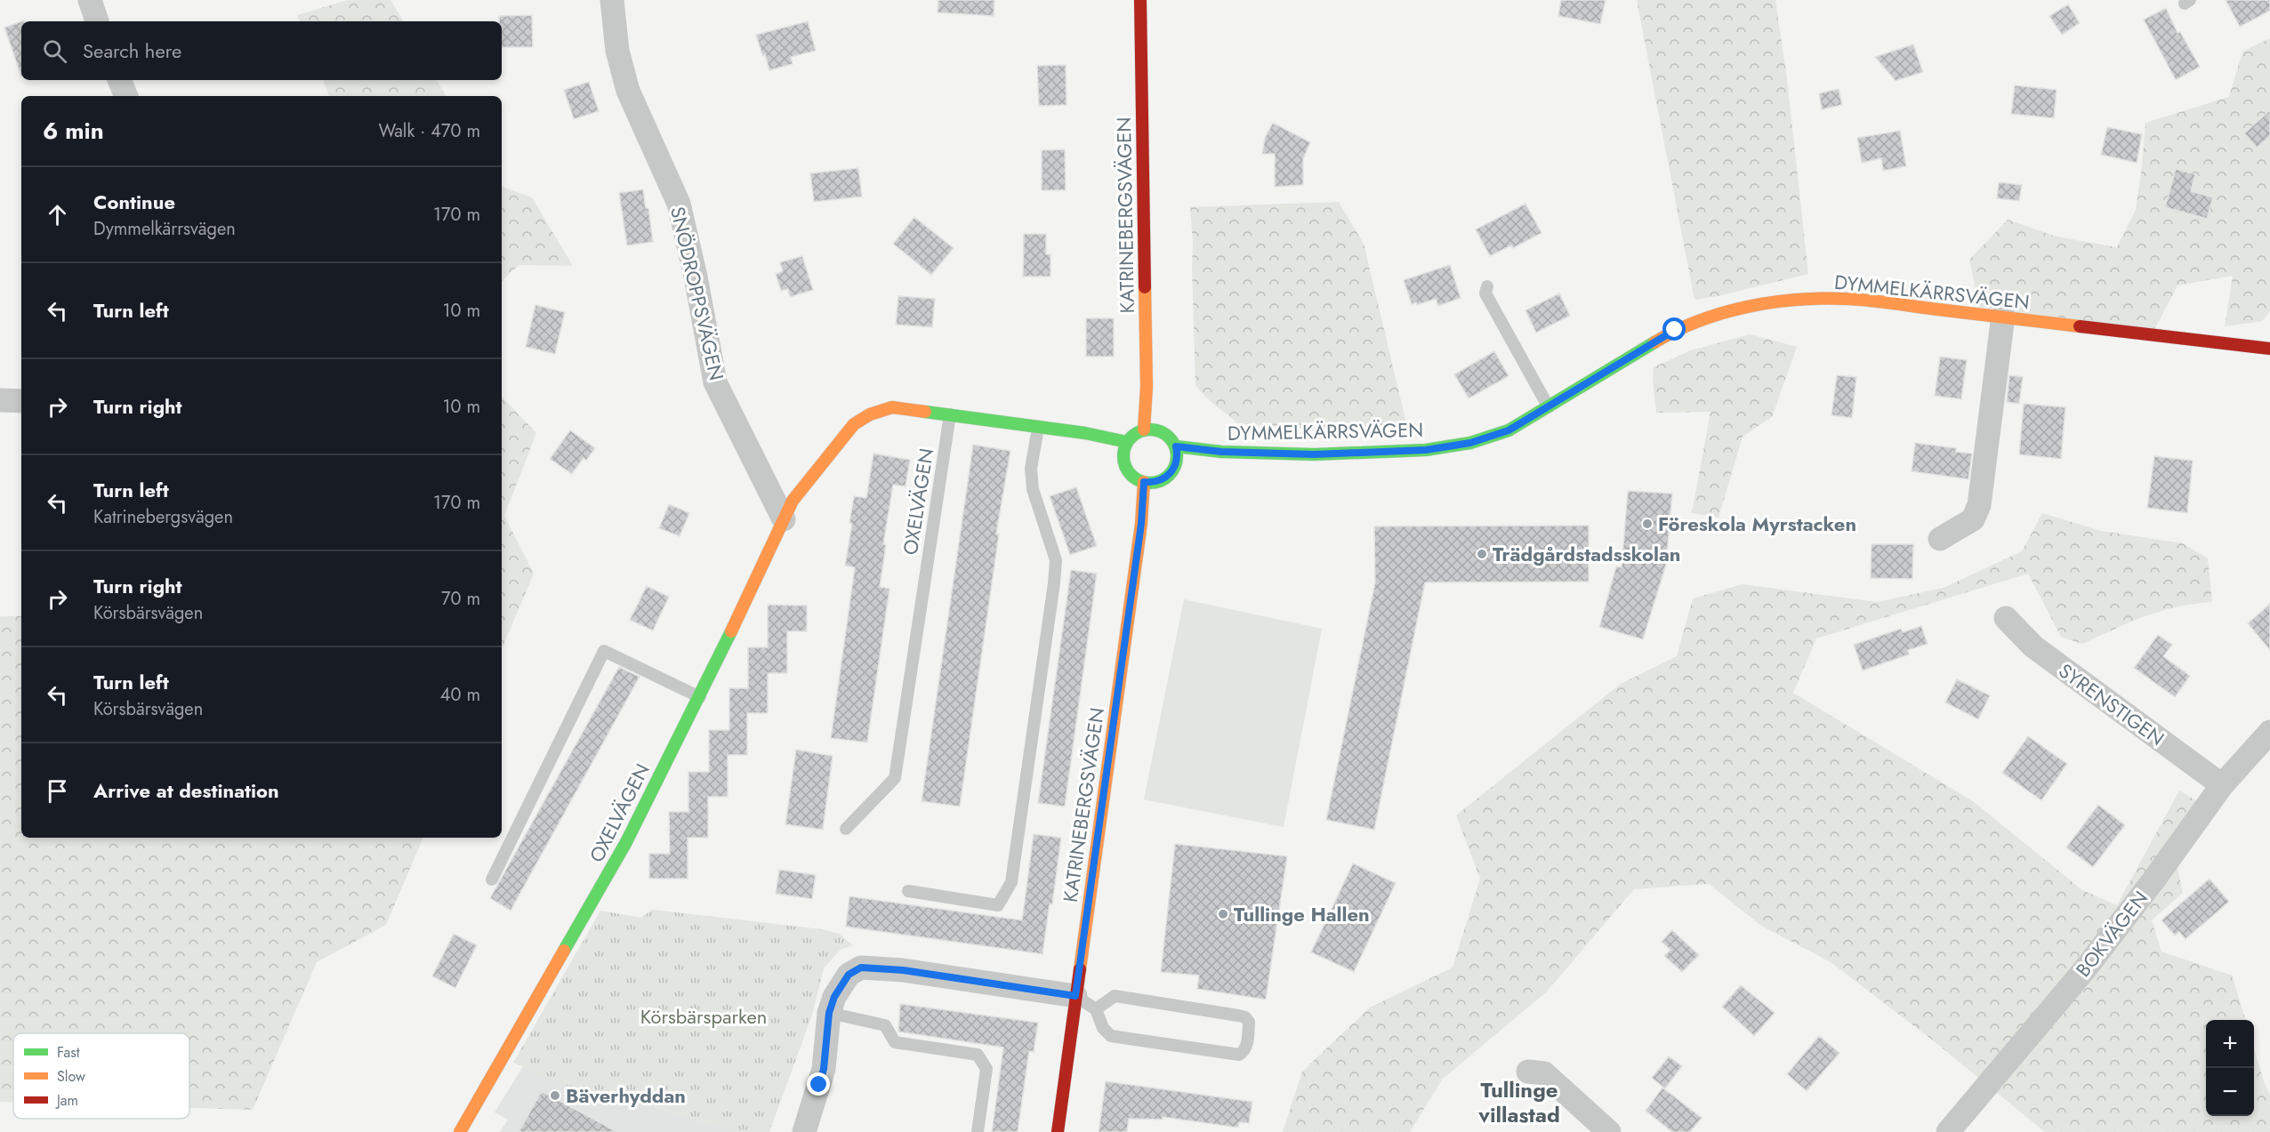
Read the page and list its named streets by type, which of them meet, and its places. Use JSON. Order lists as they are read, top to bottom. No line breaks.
{"streets":{"street":["KATRINEBERGSVÄGEN","DYMMELKÄRRSVÄGEN","SNÖDROPPSVÄGEN","OXELVÄGEN","SYRENSTIGEN","BOKVÄGEN"]},"crossings":[["KATRINEBERGSVÄGEN","DYMMELKÄRRSVÄGEN"],["SNÖDROPPSVÄGEN","OXELVÄGEN"],["SYRENSTIGEN","BOKVÄGEN"]],"districts":["Tullinge villastad"],"parks":["Körsbärsparken"],"places":["Föreskola Myrstacken","Trädgårdstadsskolan","Tullinge Hallen","Bäverhyddan"],"legend":["Fast","Slow","Jam"],"page":{"search":"Search here","heading":["6 min","Walk · 470 m"],"list":[["Continue","Dymmelkärrsvägen","170 m"],["Turn left","10 m"],["Turn right","10 m"],["Turn left","Katrinebergsvägen","170 m"],["Turn right","Körsbärsvägen","70 m"],["Turn left","Körsbärsvägen","40 m"],"Arrive at destination"],"map_buttons":["+","−"]}}
